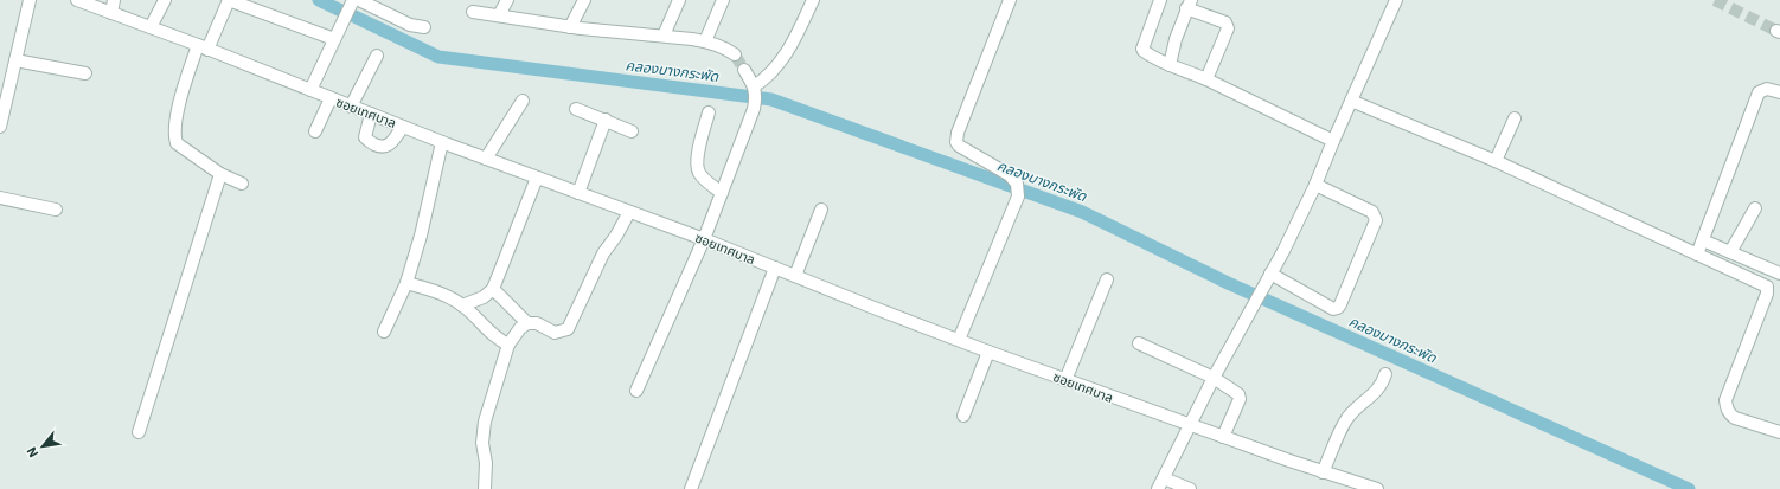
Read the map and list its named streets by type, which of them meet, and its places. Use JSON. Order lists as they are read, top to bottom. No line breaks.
{"streets":{"street":["ซอยเทศบาล"]},"water":["คลองบางกระพัด"],"north":"bottom left"}
